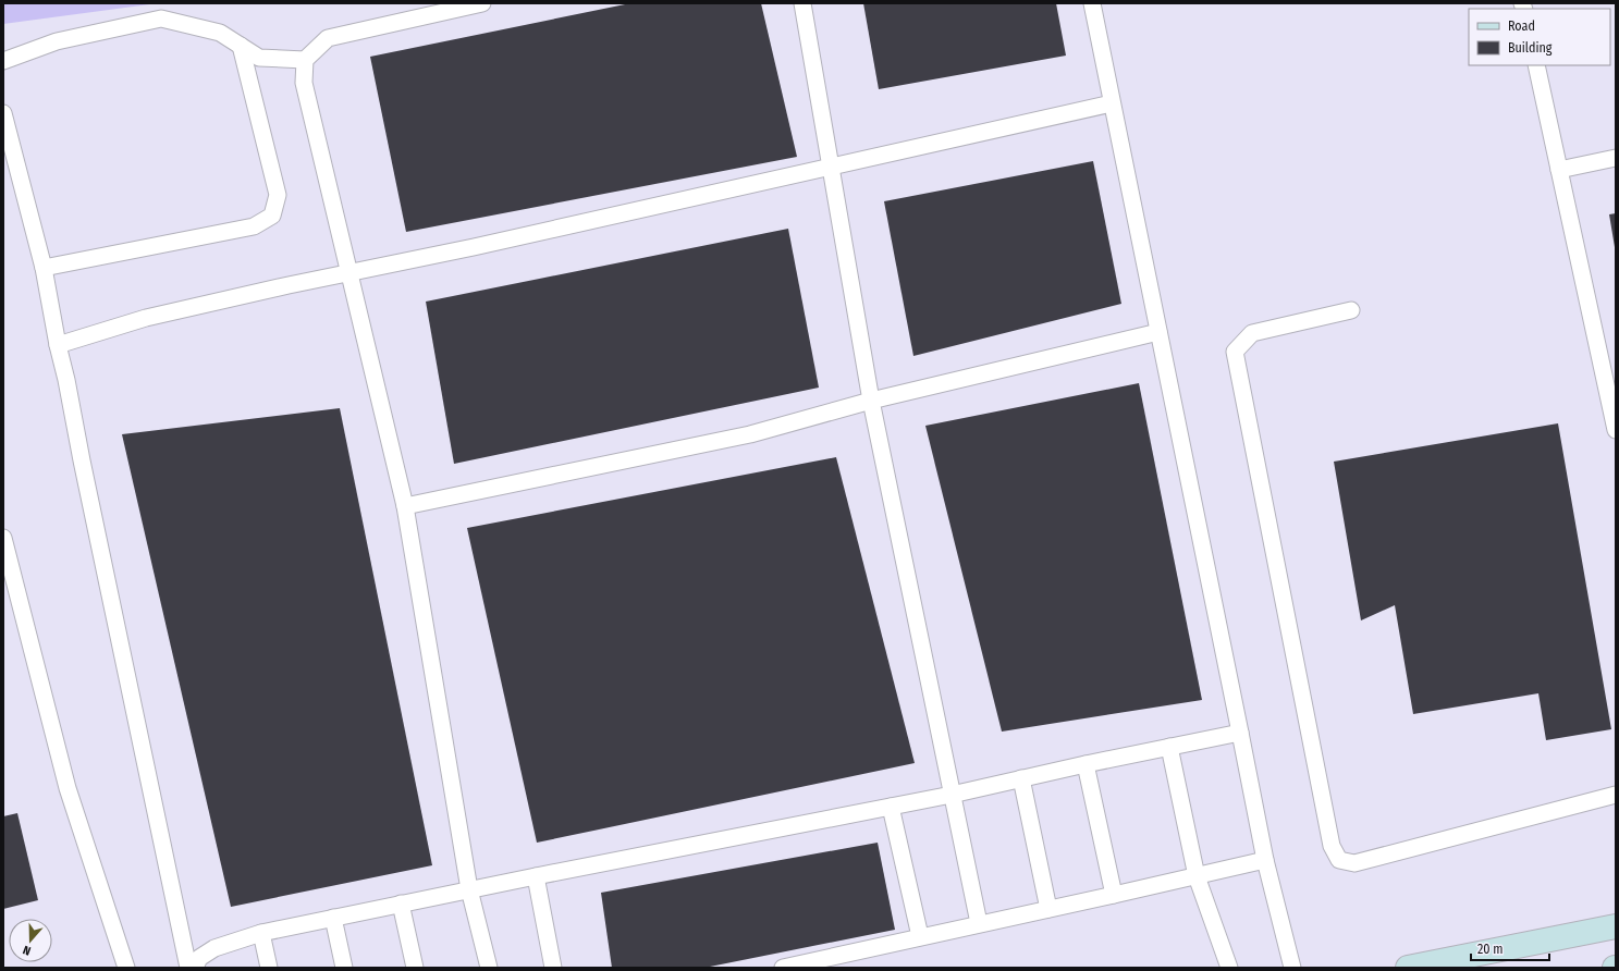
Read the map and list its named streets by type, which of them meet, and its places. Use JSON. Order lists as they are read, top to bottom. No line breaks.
{"legend":["Road","Building"],"scale_bar":"20 m","north":"bottom"}
